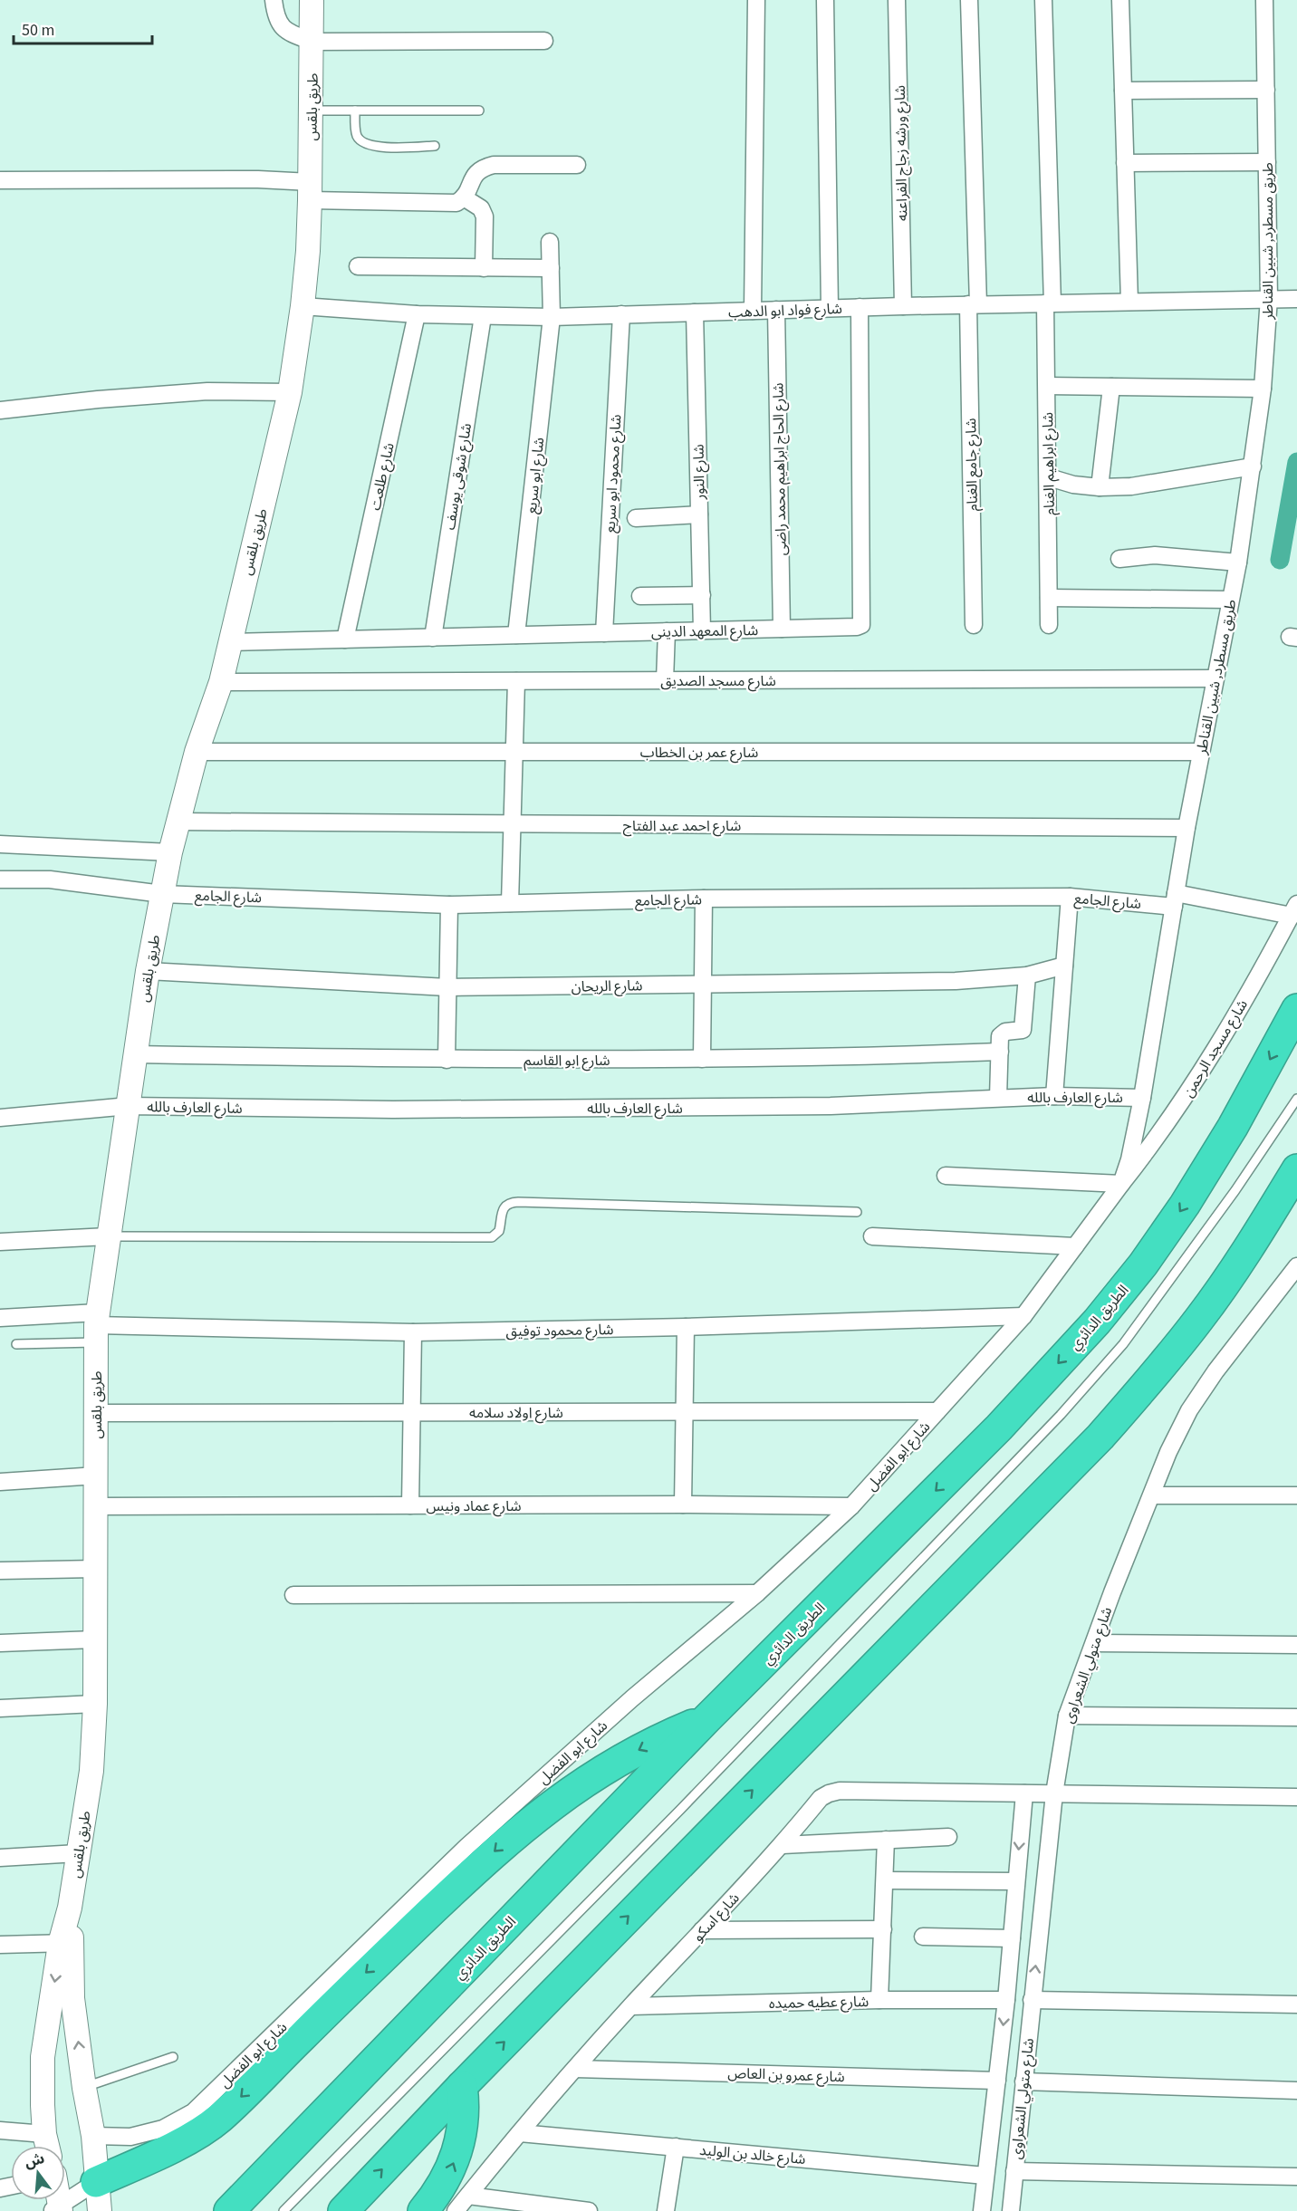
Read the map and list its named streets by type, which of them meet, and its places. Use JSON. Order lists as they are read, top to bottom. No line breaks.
{"streets":{"highway":["الطريق الدائري"],"main road":["طريق بلقس"],"street":["شارع ورشه زجاج الفراعنه","طريق مسطرد, شبين القناطر","شارع فواد ابو الدهب","شارع ابراهيم الغنام","شارع جامع الغنام","شارع الحاج ابراهيم محمد راضى","شارع النور","شارع محمود ابو سريع","شارع ابو سريع","شارع طلعت","شارع شوقى يوسف","شارع المعهد الدينى","شارع مسجد الصديق","شارع عمر بن الخطاب","شارع احمد عبد الفتاح","شارع الجامع","شارع الريحان","شارع مسجد الرحمن","شارع ابو القاسم","شارع العارف بالله","شارع محمود توفيق","شارع اولاد سلامه","شارع ابو الفضل","شارع عماد ونيس","شارع متولي الشعراوى","شارع اسكو","شارع عطيه حميده","شارع عمرو بن العاص","شارع خالد بن الوليد"]},"crossings":[["طريق بلقس","شارع فواد ابو الدهب"],["طريق بلقس","شارع المعهد الدينى"],["طريق بلقس","شارع مسجد الصديق"],["طريق بلقس","شارع عمر بن الخطاب"],["طريق بلقس","شارع احمد عبد الفتاح"],["طريق بلقس","شارع الجامع"],["طريق بلقس","شارع الريحان"],["طريق بلقس","شارع ابو القاسم"],["طريق بلقس","شارع العارف بالله"],["طريق بلقس","شارع محمود توفيق"],["طريق بلقس","شارع اولاد سلامه"],["طريق بلقس","شارع عماد ونيس"],["شارع ورشه زجاج الفراعنه","شارع فواد ابو الدهب"],["طريق مسطرد, شبين القناطر","شارع فواد ابو الدهب"],["طريق مسطرد, شبين القناطر","شارع مسجد الصديق"],["طريق مسطرد, شبين القناطر","شارع عمر بن الخطاب"],["طريق مسطرد, شبين القناطر","شارع احمد عبد الفتاح"],["طريق مسطرد, شبين القناطر","شارع الجامع"],["طريق مسطرد, شبين القناطر","شارع مسجد الرحمن"],["طريق مسطرد, شبين القناطر","شارع العارف بالله"],["طريق مسطرد, شبين القناطر","شارع محمود توفيق"],["طريق مسطرد, شبين القناطر","شارع ابو الفضل"],["شارع فواد ابو الدهب","شارع ابراهيم الغنام"],["شارع فواد ابو الدهب","شارع جامع الغنام"],["شارع فواد ابو الدهب","شارع الحاج ابراهيم محمد راضى"],["شارع فواد ابو الدهب","شارع النور"],["شارع فواد ابو الدهب","شارع محمود ابو سريع"],["شارع فواد ابو الدهب","شارع ابو سريع"],["شارع فواد ابو الدهب","شارع طلعت"],["شارع فواد ابو الدهب","شارع شوقى يوسف"],["شارع فواد ابو الدهب","شارع المعهد الدينى"],["شارع الحاج ابراهيم محمد راضى","شارع المعهد الدينى"],["شارع النور","شارع المعهد الدينى"],["شارع محمود ابو سريع","شارع المعهد الدينى"],["شارع ابو سريع","شارع المعهد الدينى"],["شارع طلعت","شارع المعهد الدينى"],["شارع شوقى يوسف","شارع المعهد الدينى"],["شارع الجامع","شارع مسجد الرحمن"],["شارع محمود توفيق","شارع ابو الفضل"],["شارع اولاد سلامه","شارع ابو الفضل"],["شارع ابو الفضل","شارع عماد ونيس"],["شارع متولي الشعراوى","شارع اسكو"],["شارع متولي الشعراوى","شارع عطيه حميده"],["شارع متولي الشعراوى","شارع عمرو بن العاص"],["شارع متولي الشعراوى","شارع خالد بن الوليد"],["شارع اسكو","شارع عطيه حميده"],["شارع اسكو","شارع عمرو بن العاص"],["شارع اسكو","شارع خالد بن الوليد"]],"scale_bar":"50 m","north":"top"}
